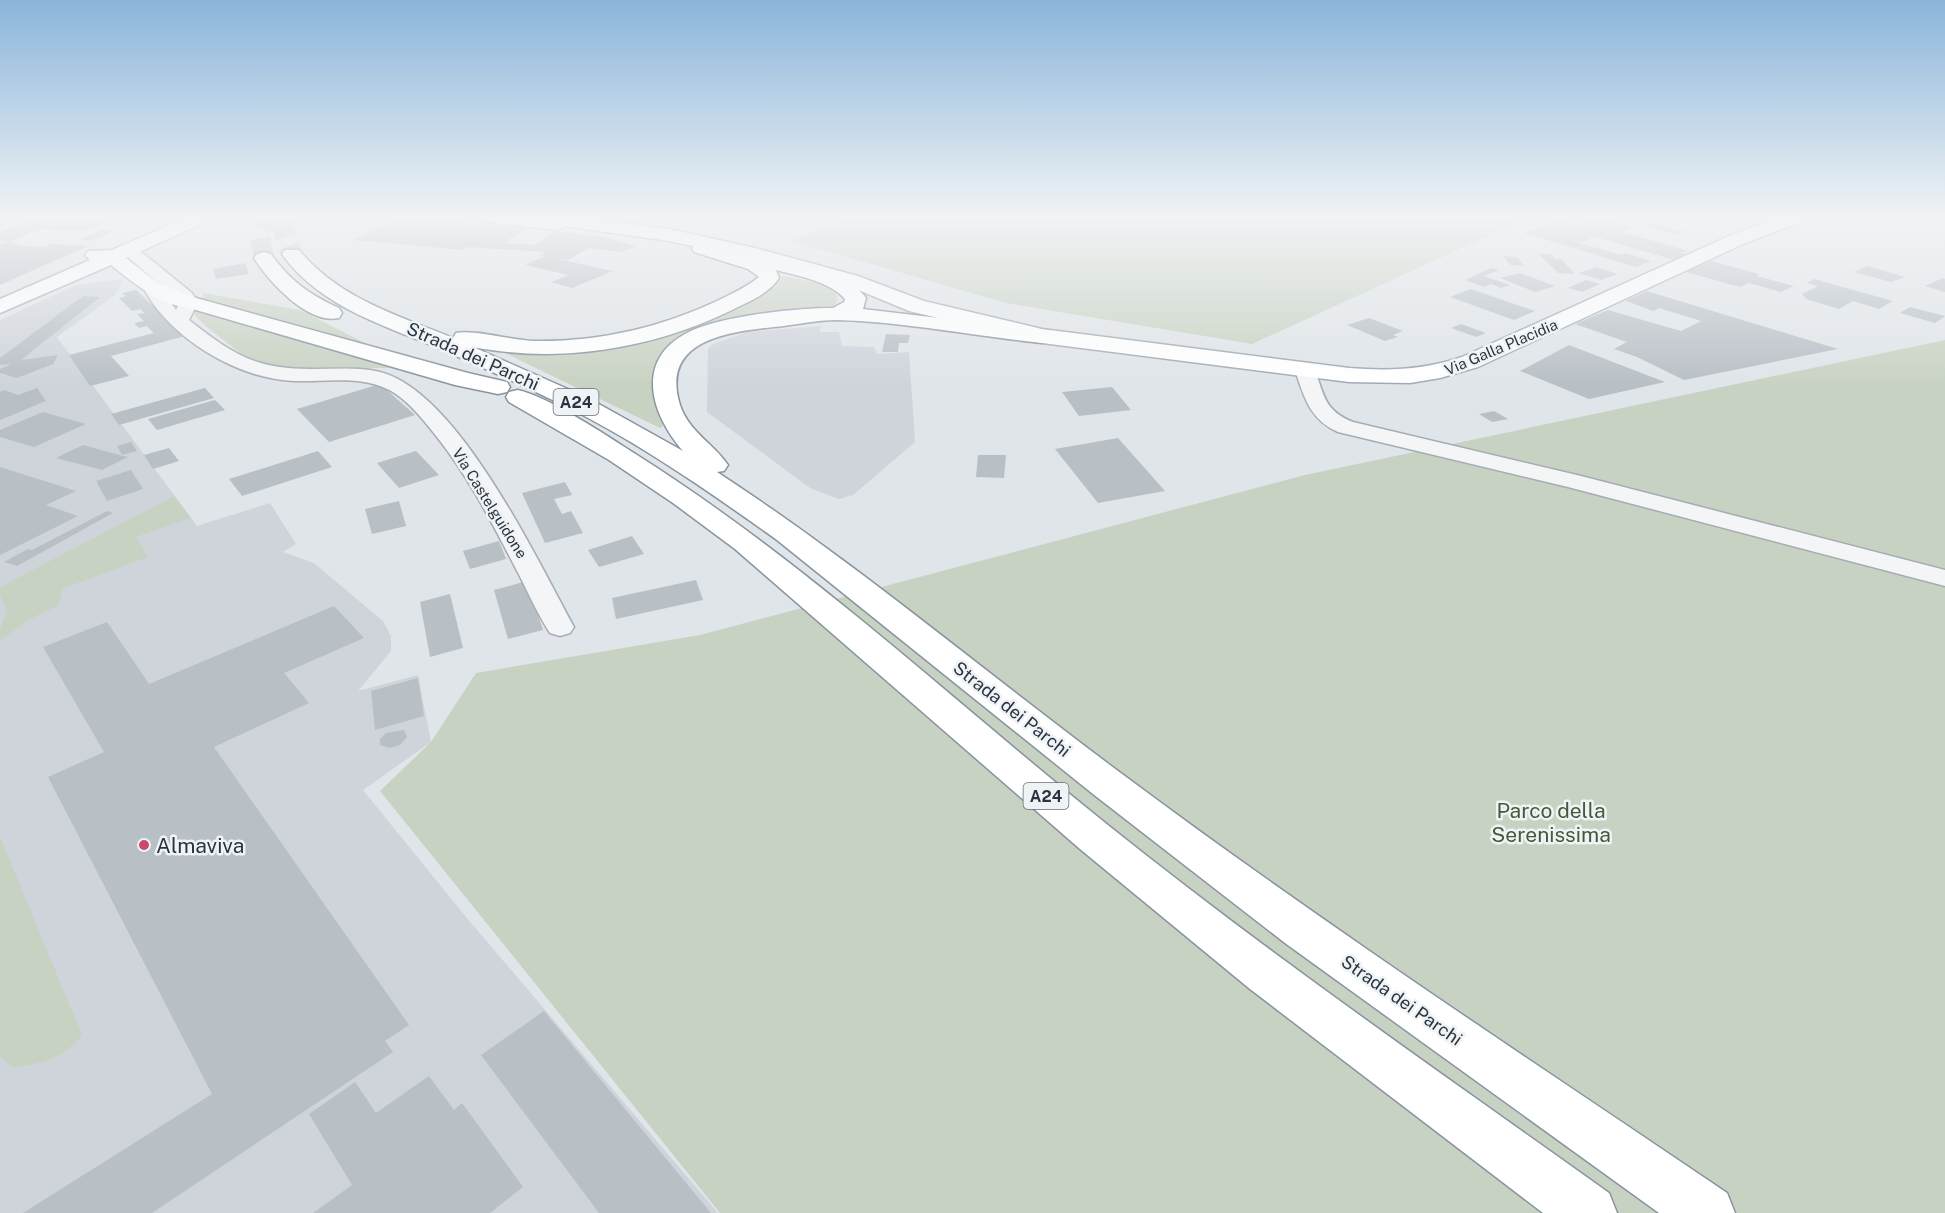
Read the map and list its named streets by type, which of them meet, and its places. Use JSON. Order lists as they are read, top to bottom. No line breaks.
{"streets":{"main road":["Via Galla Placidia","Strada dei Parchi","A24"],"street":["Via Castelguidone"]},"parks":["Parco della Serenissima"],"places":["Almaviva"]}
